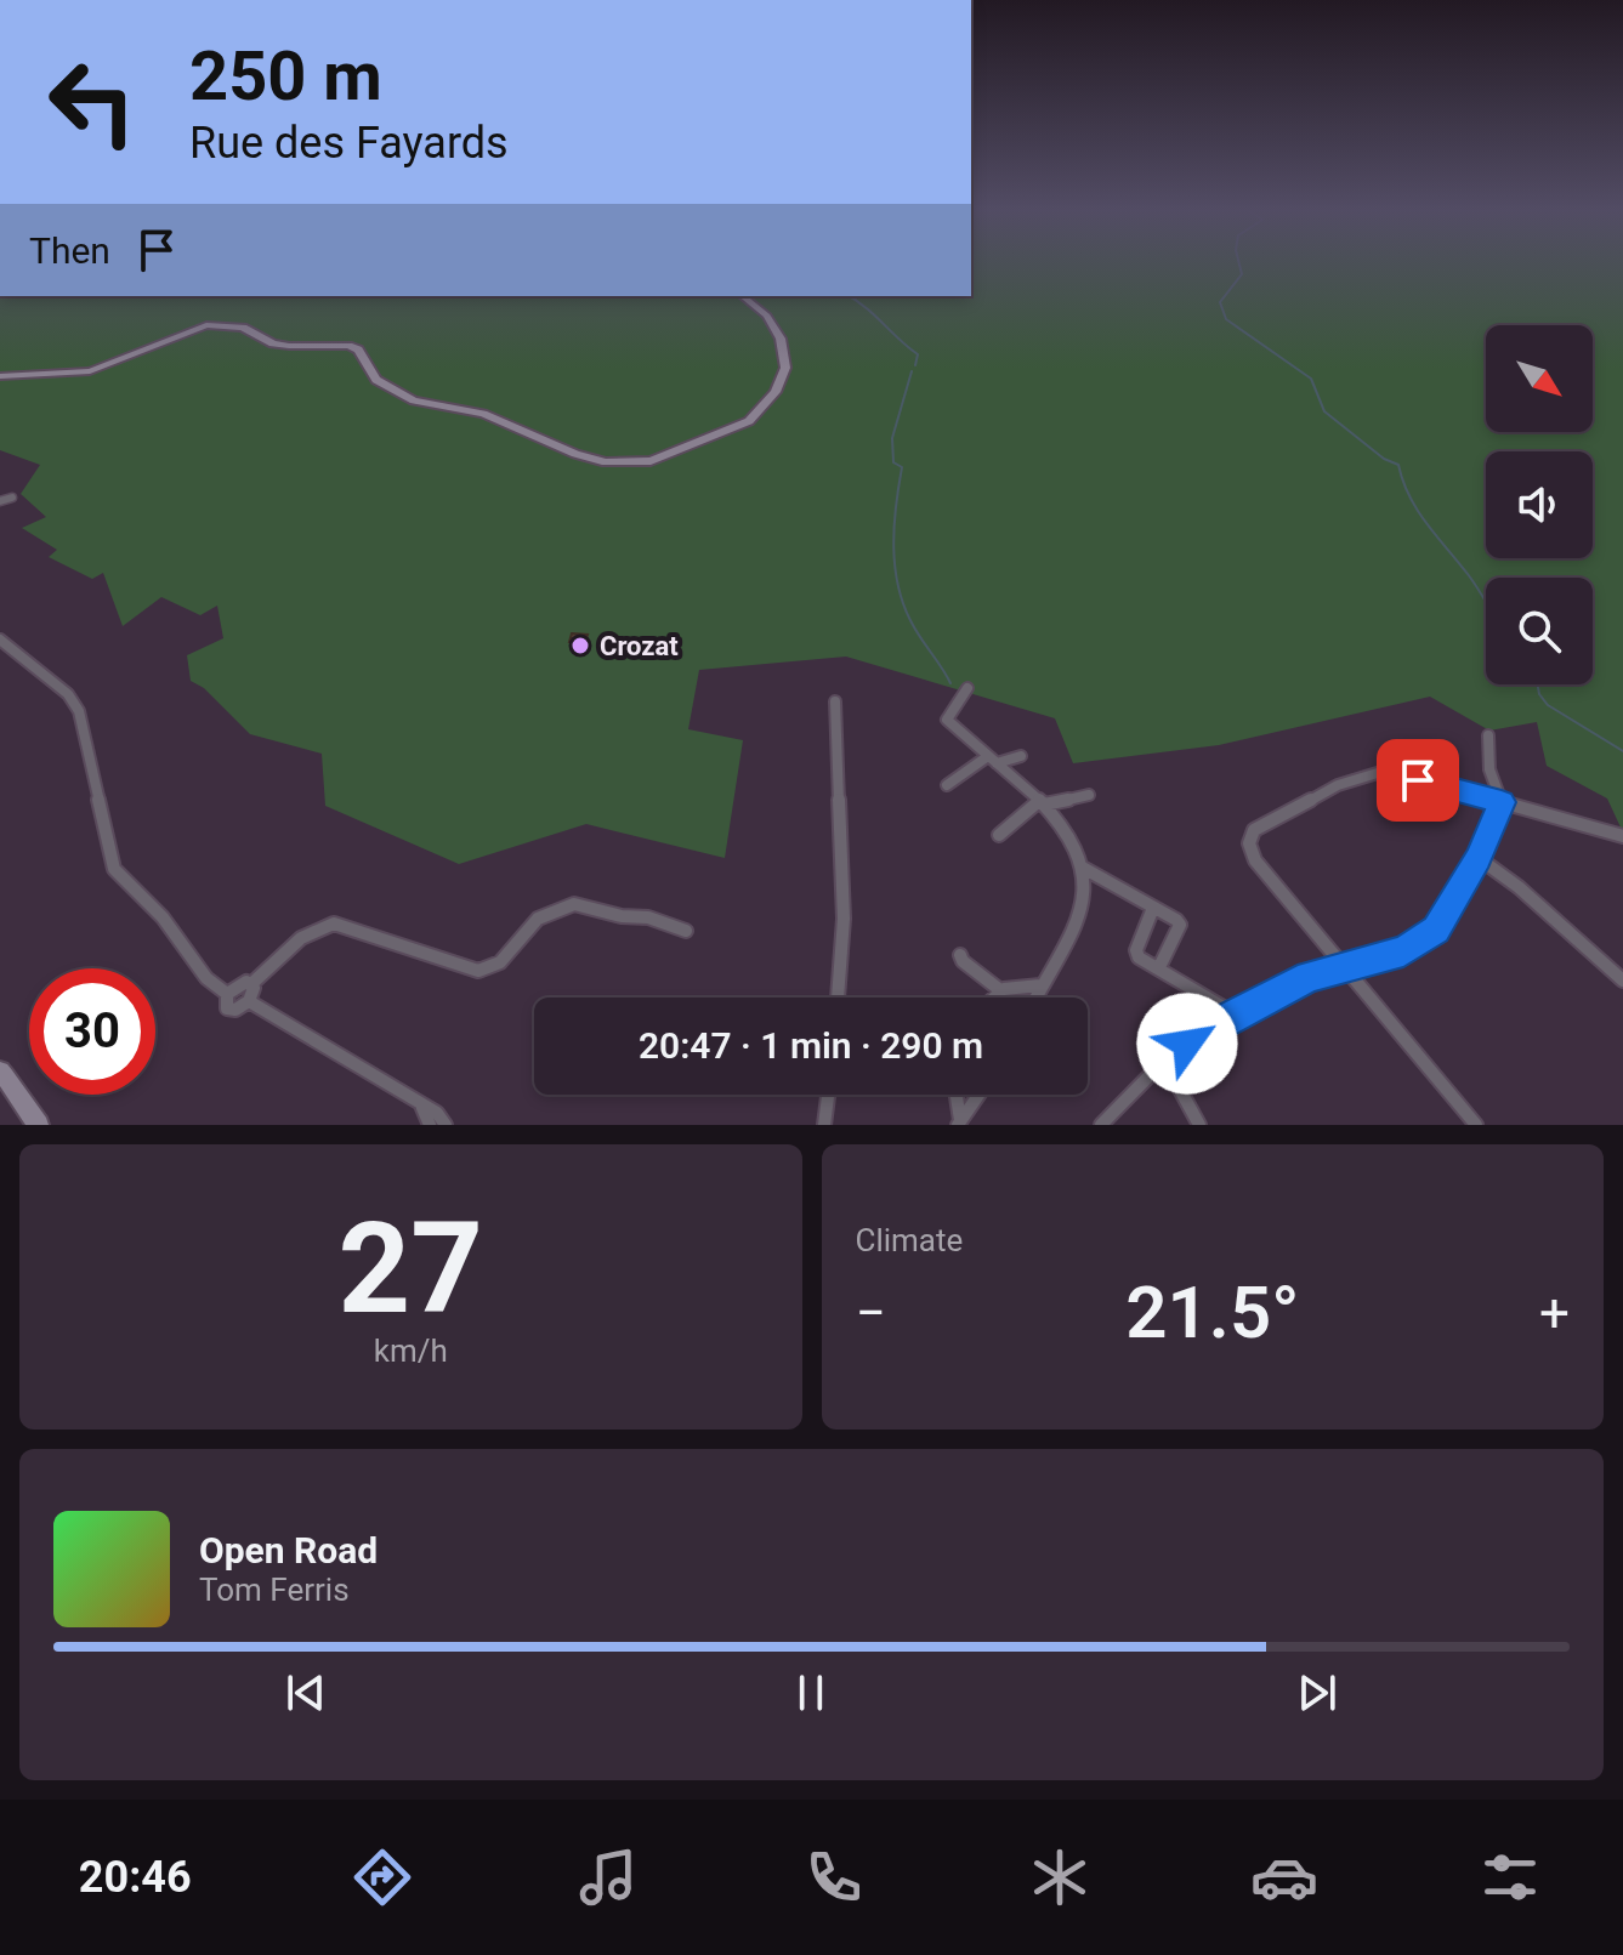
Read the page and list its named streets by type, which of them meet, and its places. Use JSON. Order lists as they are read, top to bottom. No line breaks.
{"places":["Crozat"],"north":"bottom right","page":{"turn":["250 m","Rue des Fayards"],"then":"Then","limit":"30","trip":"20:47 · 1 min · 290 m","tile":[["27","km/h"],"Climate"],"heat":["−","21.5°","+"],"song":["Open Road","Tom Ferris"],"tabs":"20:46"}}
